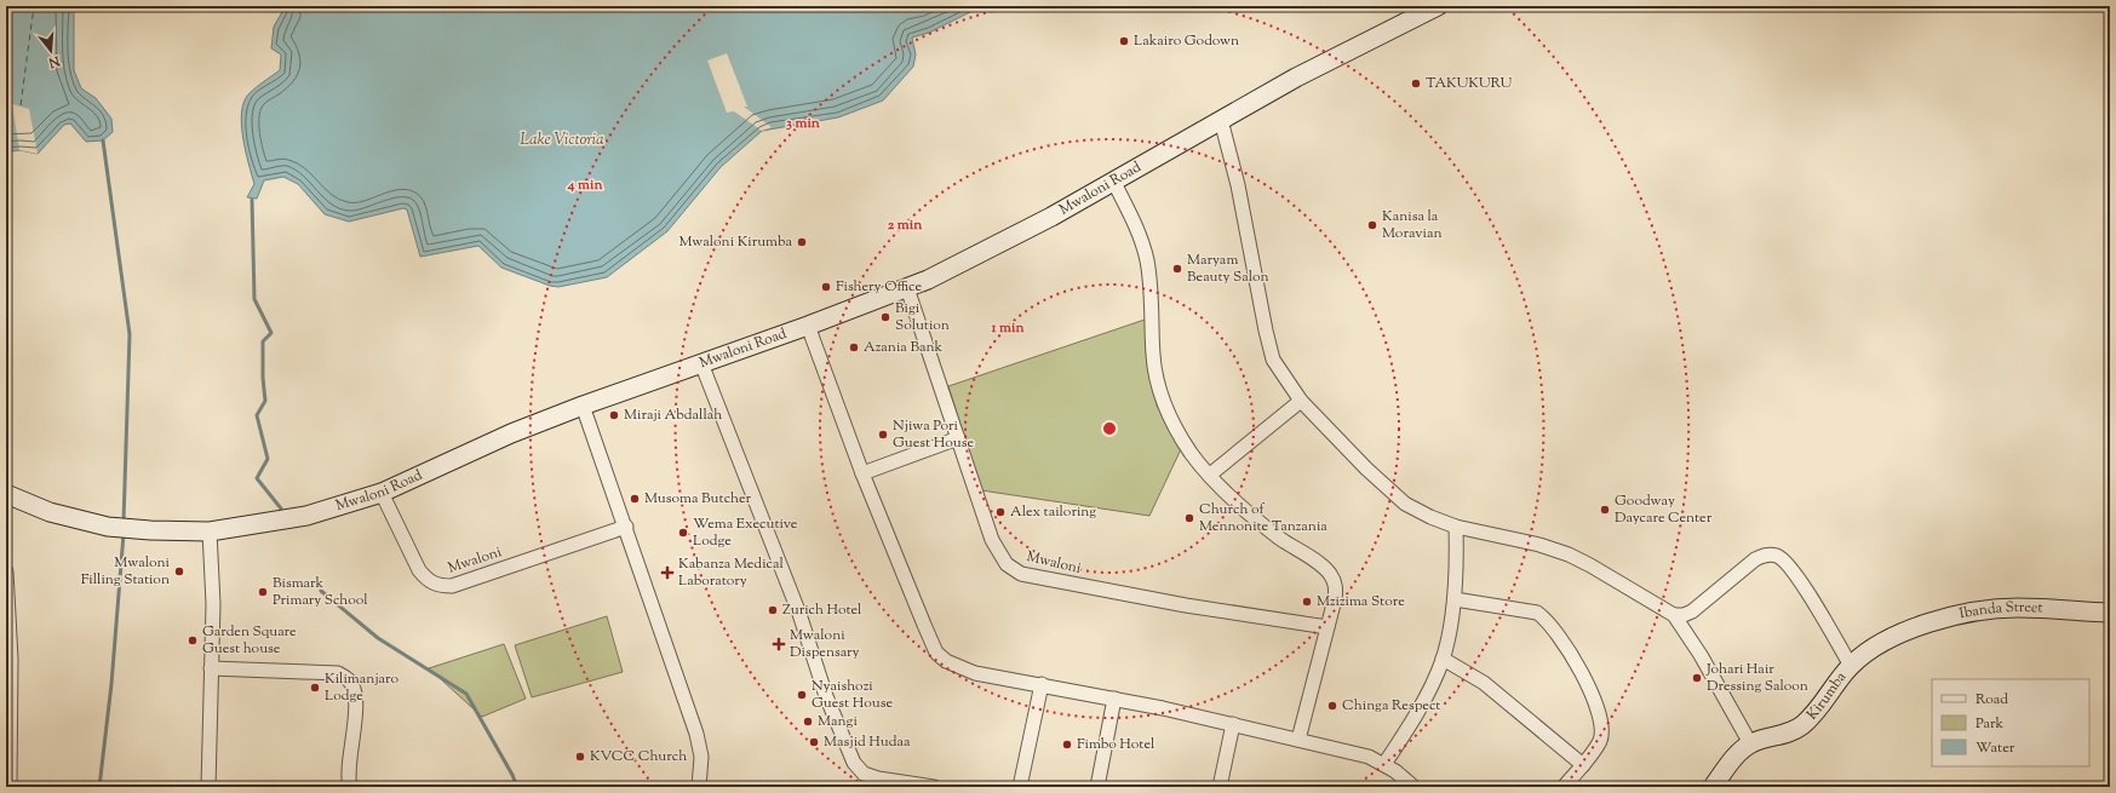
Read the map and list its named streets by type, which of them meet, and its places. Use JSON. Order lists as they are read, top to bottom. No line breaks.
{"streets":{"street":["Mwaloni Road","Mwaloni","Ibanda Street","Kirumba"]},"crossings":[["Mwaloni Road","Mwaloni"],["Ibanda Street","Kirumba"]],"water":["Lake Victoria"],"places":{"other":["Lakairo Godown","TAKUKURU","Kanisa la Moravian","Mwaloni Kirumba","Maryam Beauty Salon","Fishery Office","Bigi Solution","Azania Bank","Miraji Abdallah","Njiwa Pori Guest House","Musoma Butcher","Goodway Daycare Center","Alex tailoring","Church of Mennonite Tanzania","Wema Executive Lodge","Mwaloni Filling Station","Bismark Primary School","Mzizima Store","Zurich Hotel","Garden Square Guest house","Johari Hair Dressing Saloon","Kilimanjaro Lodge","Nyaishozi Guest House","Chinga Respect","Mangi","Masjid Hudaa","Fimbo Hotel","KVCC Church"],"health":["Kabanza Medical Laboratory","Mwaloni Dispensary"]},"legend":["Road","Park","Water"],"north":"bottom","rings":["3 min","4 min","2 min","1 min"]}
